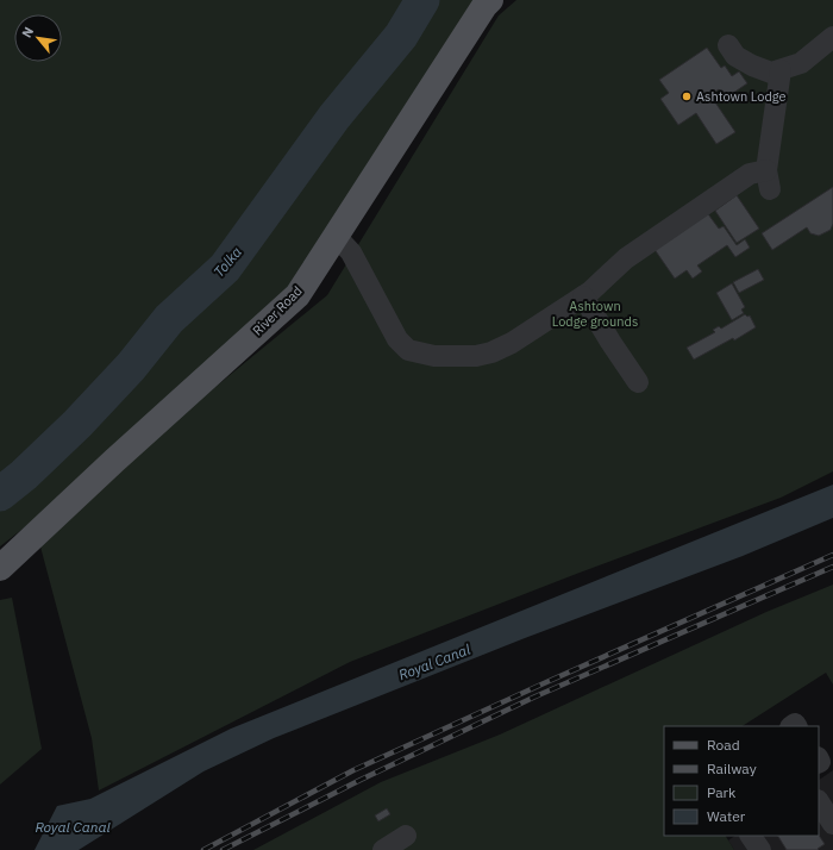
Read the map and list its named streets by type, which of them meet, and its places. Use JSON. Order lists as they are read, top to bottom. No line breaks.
{"streets":{"main road":["River Road"]},"water":["Tolka","Royal Canal"],"parks":["Ashtown Lodge grounds"],"places":["Ashtown Lodge"],"legend":["Road","Railway","Park","Water"],"north":"top left"}
